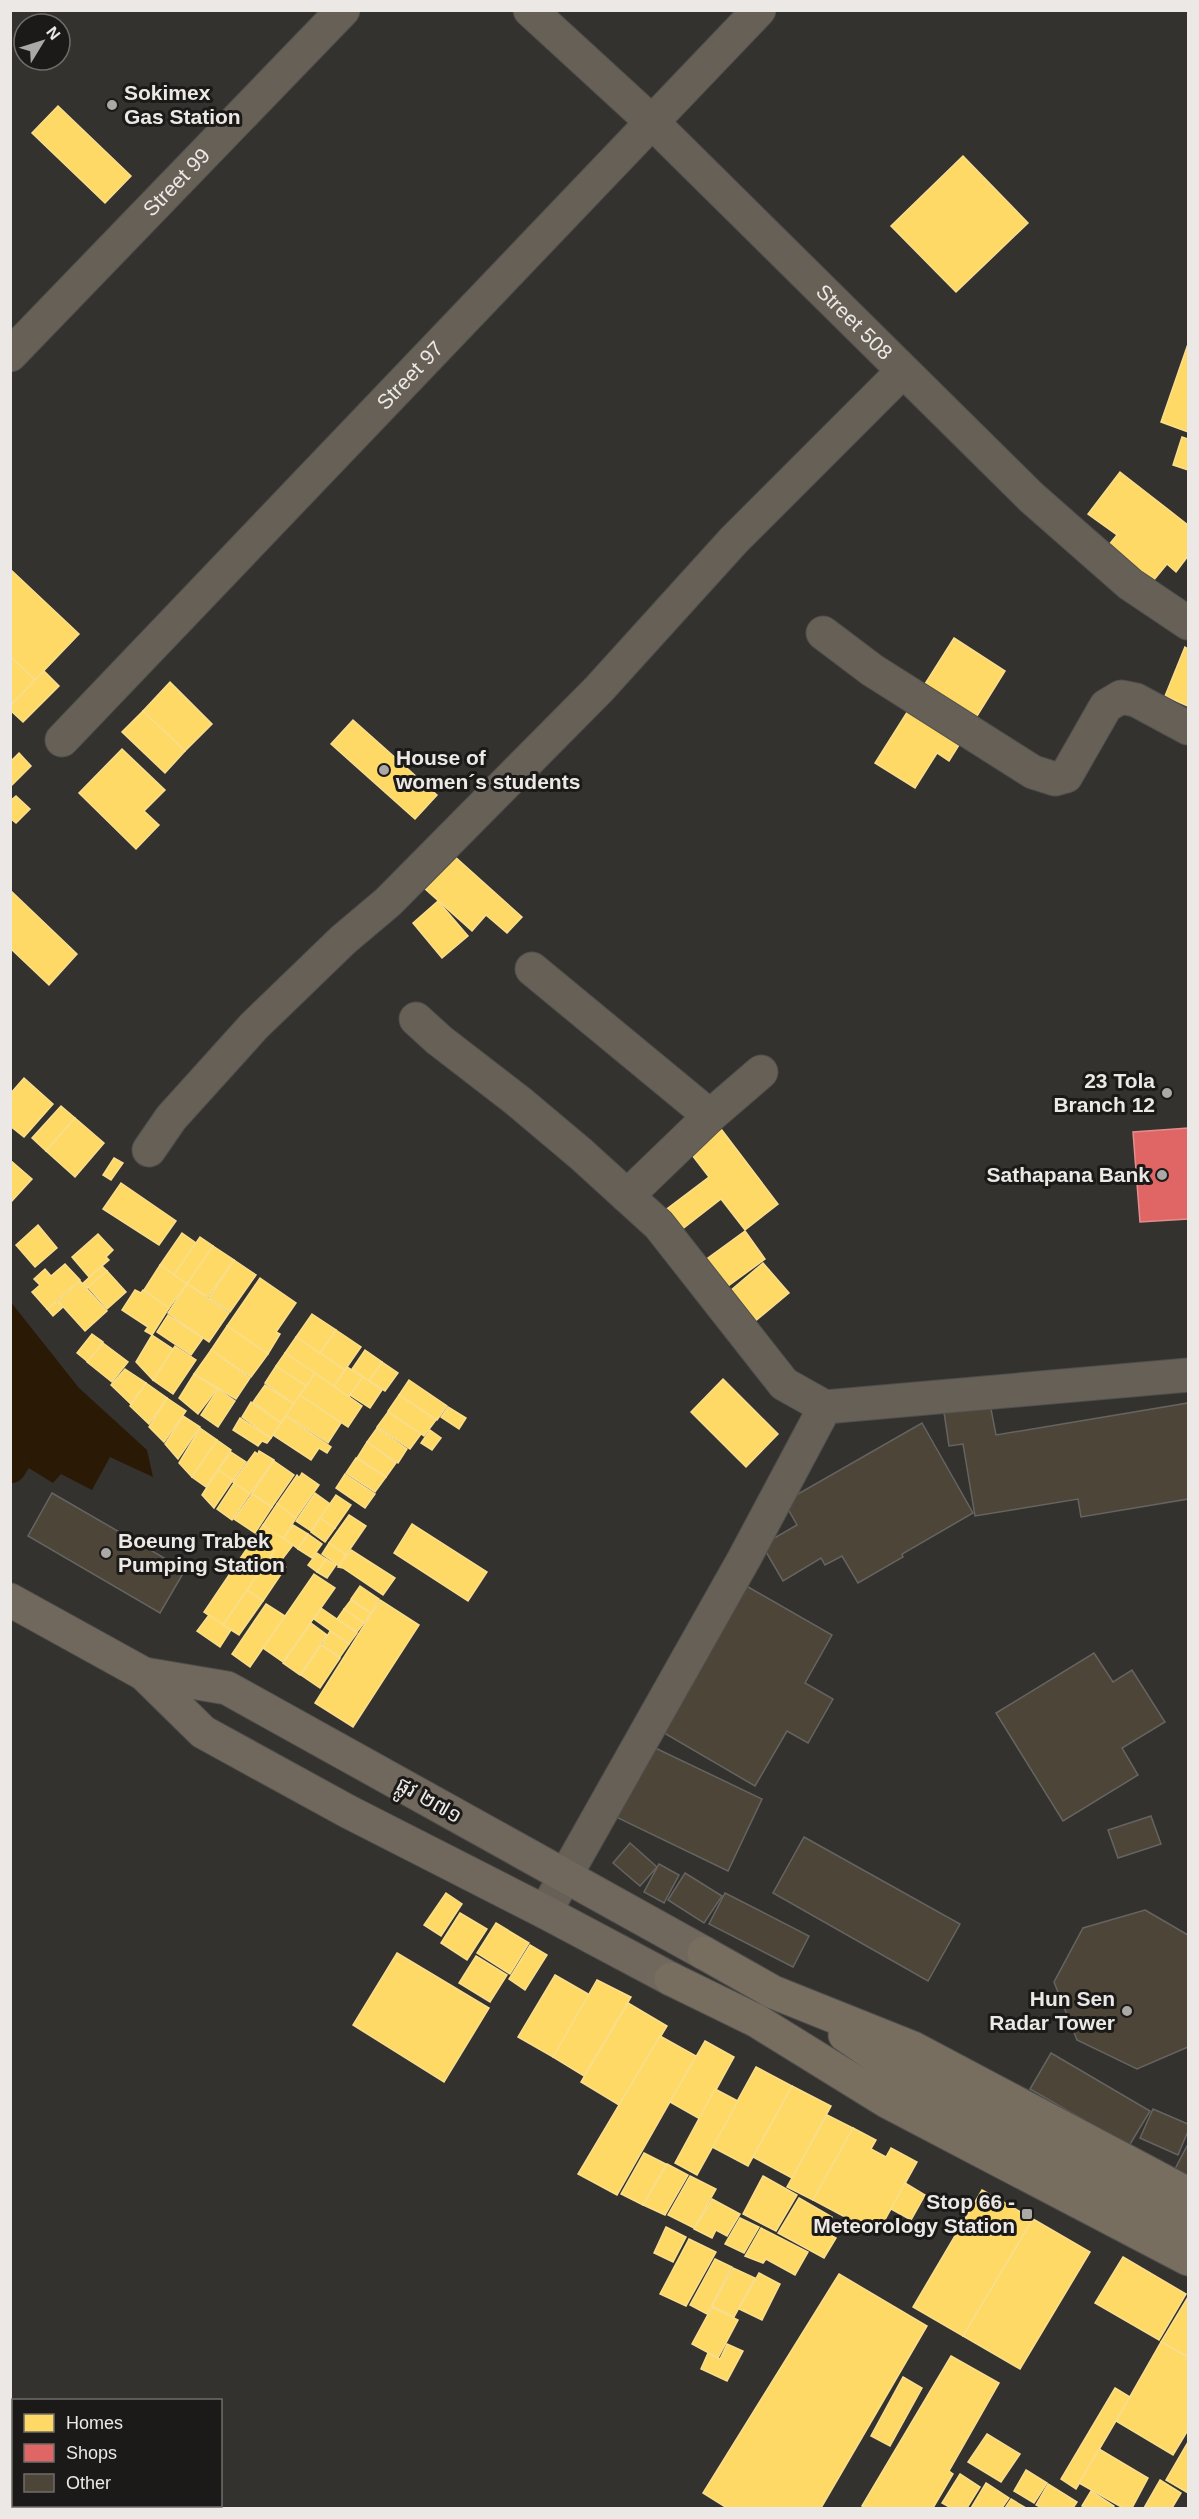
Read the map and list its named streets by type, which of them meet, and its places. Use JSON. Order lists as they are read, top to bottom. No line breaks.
{"streets":{"main road":["ផ្លូវ ២៧១"],"street":["Street 99","Street 508","Street 97"]},"crossings":[["Street 508","Street 97"]],"places":{"other":["Sokimex Gas Station","House of women´s students","23 Tola Branch 12","Sathapana Bank","Boeung Trabek Pumping Station","Hun Sen Radar Tower"],"transit":["Stop 66 - Meteorology Station"]},"legend":["Homes","Shops","Other"],"north":"top right"}
